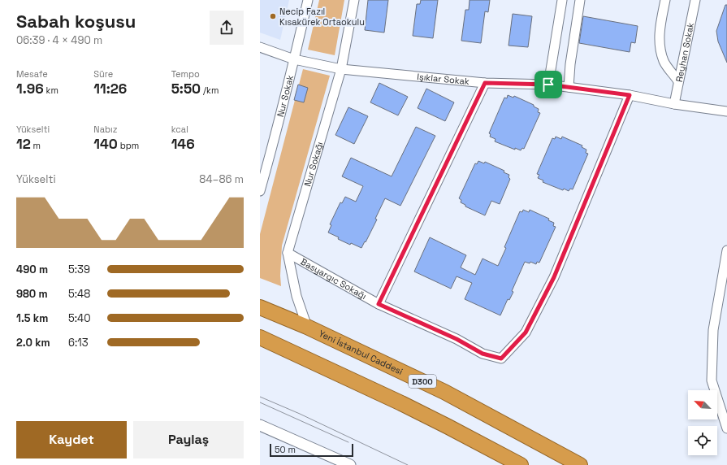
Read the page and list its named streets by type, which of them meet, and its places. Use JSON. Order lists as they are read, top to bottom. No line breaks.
{"streets":{"highway":["Yeni İstanbul Caddesi","D300"],"street":["Reyhan Sokak","Işıklar Sokak","Nur Sokak","Nur Sokağı","Basyargıc Sokağı"]},"crossings":[["Reyhan Sokak","Işıklar Sokak"],["Işıklar Sokak","Nur Sokak"],["Işıklar Sokak","Nur Sokağı"],["Işıklar Sokak","Basyargıc Sokağı"],["Nur Sokağı","Basyargıc Sokağı"],["Nur Sokağı","Yeni İstanbul Caddesi"]],"places":["Necip Fazıl Kısakürek Ortaokulu"],"scale_bar":"50 m","north":"top left","page":{"heading":["Sabah koşusu","06:39 · 4 × 490 m"],"stats":[["Mesafe","1.96 km"],["Süre","11:26"],["Tempo","5:50 /km"],["Yükselti","12 m"],["Nabız","140 bpm"],["kcal","146"]],"chart":["Yükselti","84–86 m"],"list":[{"name":"490 m","note":"5:39"},{"name":"980 m","note":"5:48"},{"name":"1.5 km","note":"5:40"},{"name":"2.0 km","note":"6:13"}],"buttons":["Kaydet","Paylaş"],"scale":"50 m"}}
